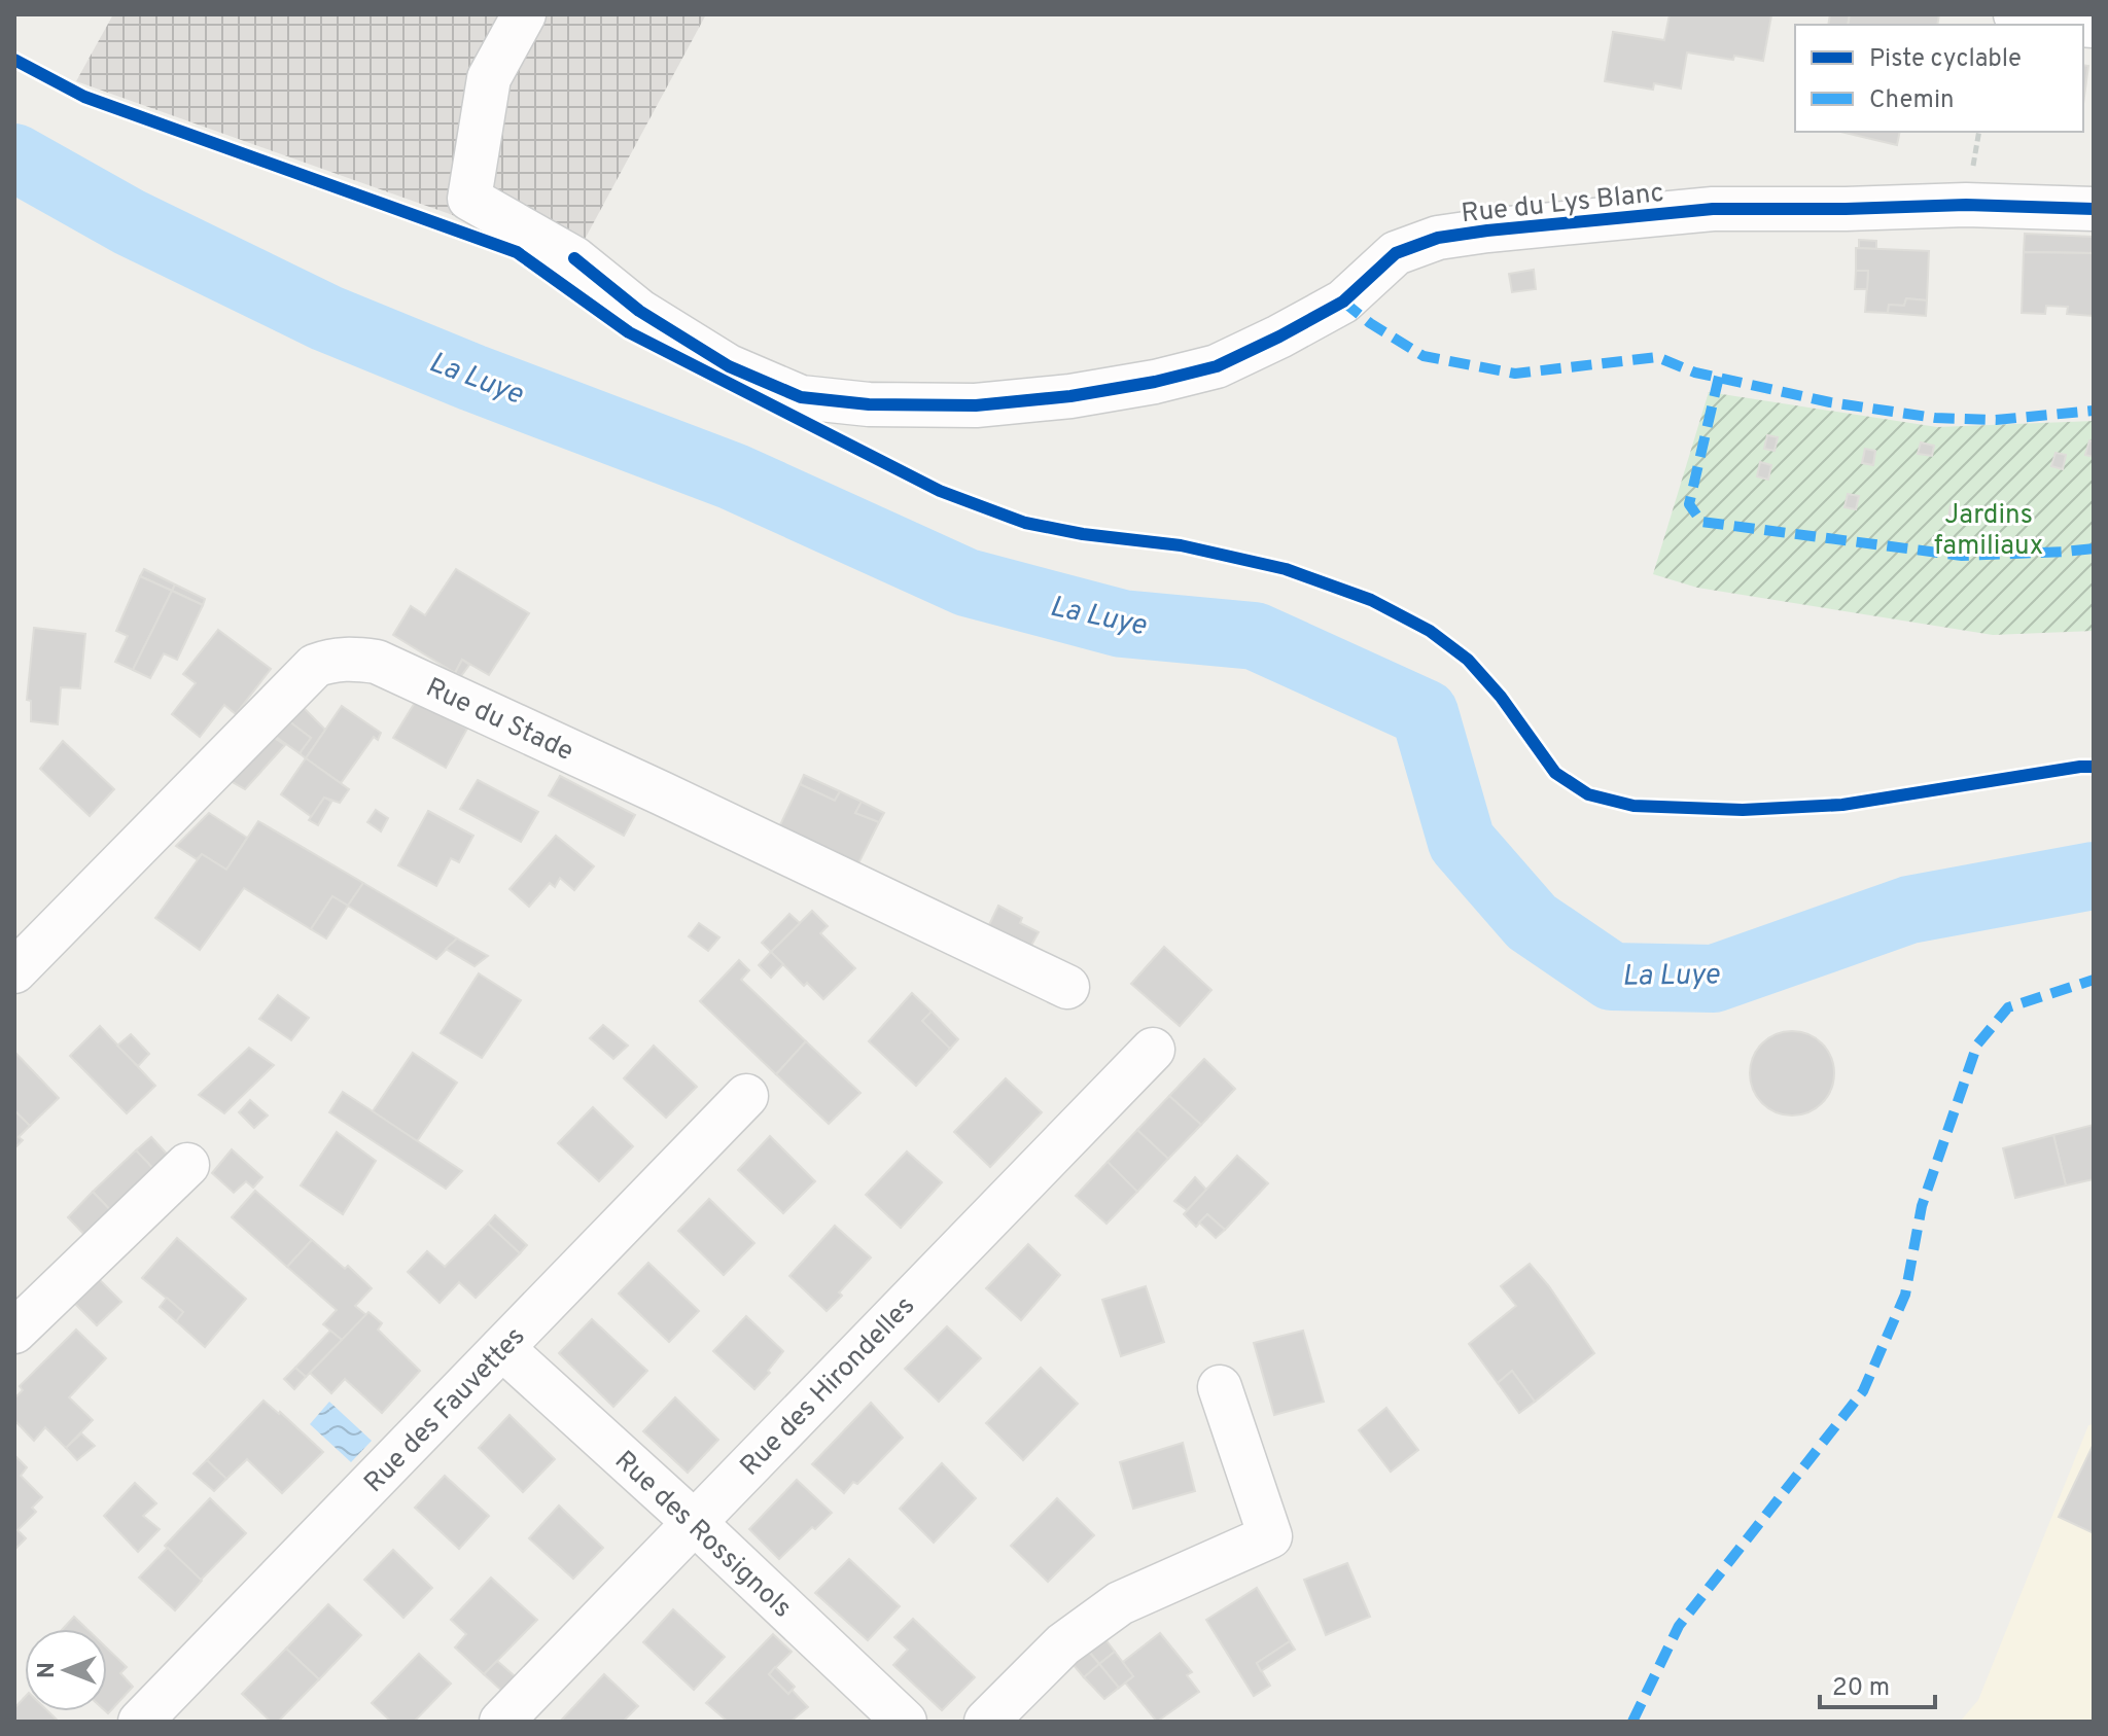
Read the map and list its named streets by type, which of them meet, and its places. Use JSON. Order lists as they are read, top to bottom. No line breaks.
{"streets":{"street":["Rue du Lys Blanc","Rue du Stade","Rue des Hirondelles","Rue des Fauvettes","Rue des Rossignols"]},"crossings":[["Rue des Hirondelles","Rue des Rossignols"],["Rue des Fauvettes","Rue des Rossignols"]],"water":["La Luye"],"parks":["Jardins familiaux"],"legend":["Piste cyclable","Chemin"],"scale_bar":"20 m","north":"left"}
